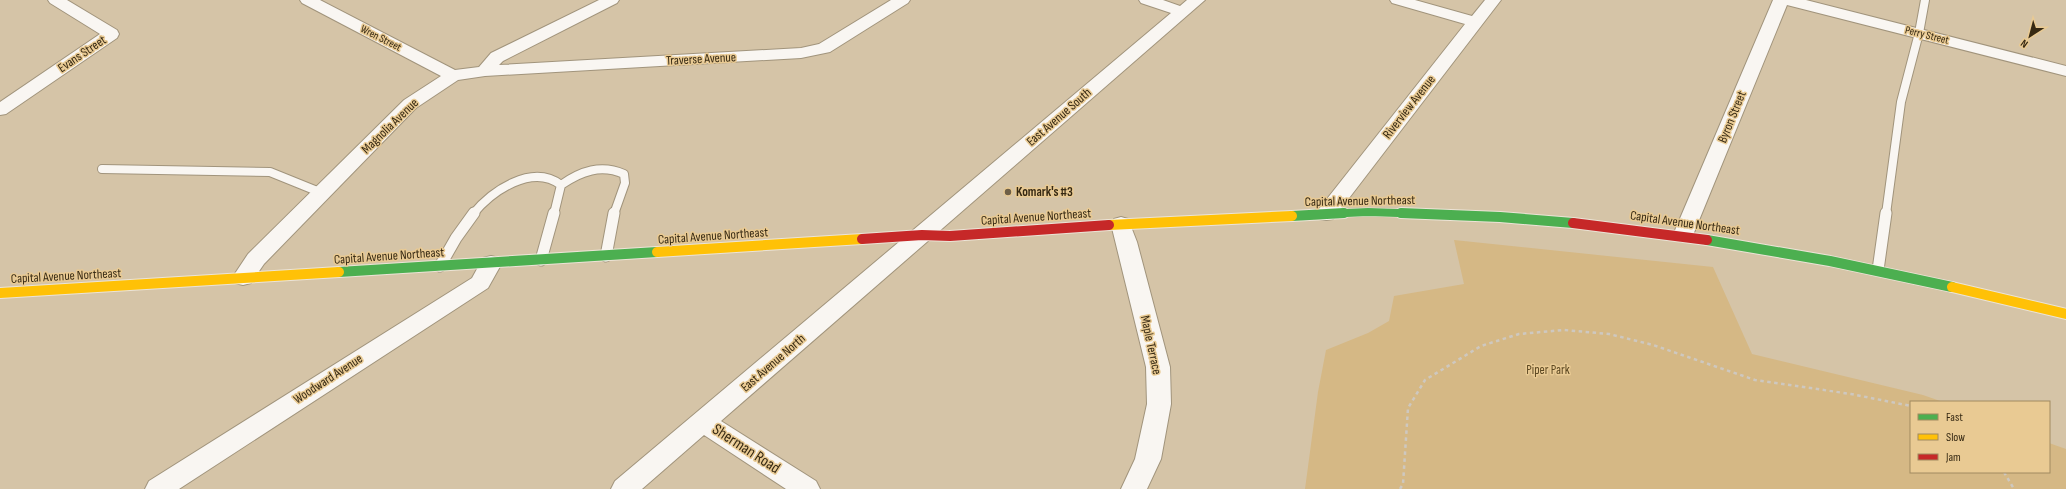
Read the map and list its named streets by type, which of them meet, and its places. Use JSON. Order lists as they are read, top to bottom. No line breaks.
{"streets":{"main road":["Capital Avenue Northeast"],"street":["Perry Street","Wren Street","Evans Street","Traverse Avenue","Riverview Avenue","East Avenue South","Byron Street","Magnolia Avenue","Maple Terrace","East Avenue North","Woodward Avenue","Sherman Road"]},"crossings":[["Wren Street","Magnolia Avenue"],["Traverse Avenue","Magnolia Avenue"],["Riverview Avenue","Capital Avenue Northeast"],["East Avenue South","Capital Avenue Northeast"],["East Avenue South","East Avenue North"],["Byron Street","Capital Avenue Northeast"],["Magnolia Avenue","Capital Avenue Northeast"],["Capital Avenue Northeast","Maple Terrace"],["Capital Avenue Northeast","East Avenue North"],["Capital Avenue Northeast","Woodward Avenue"],["East Avenue North","Sherman Road"]],"parks":["Piper Park"],"places":["Komark's #3"],"legend":["Fast","Slow","Jam"],"north":"bottom left"}
